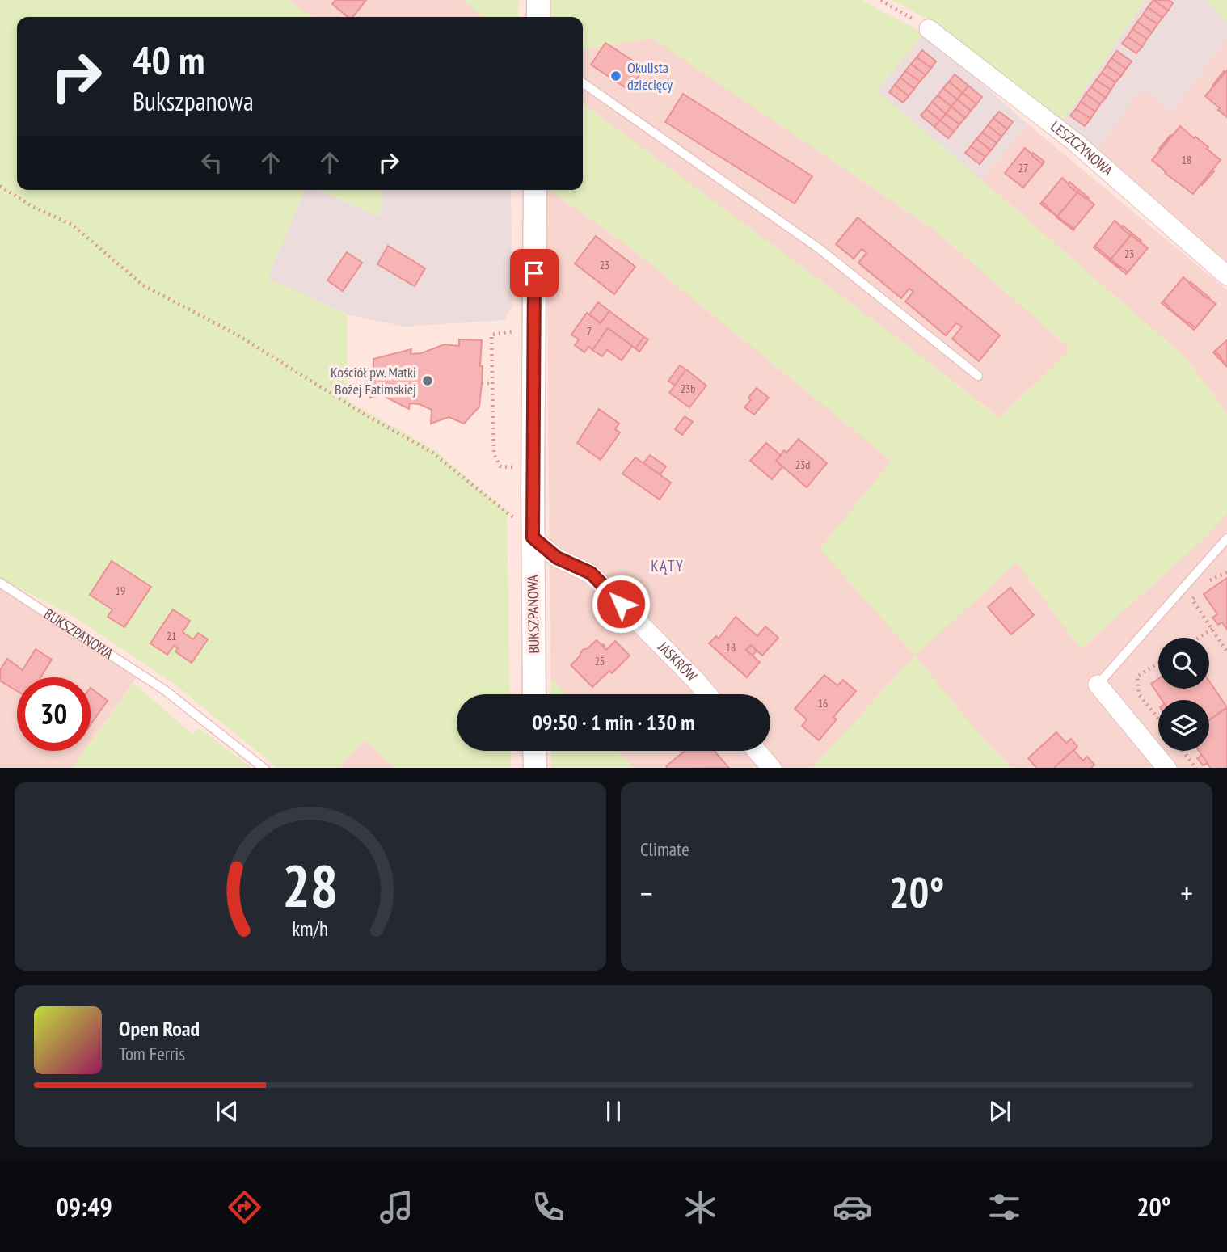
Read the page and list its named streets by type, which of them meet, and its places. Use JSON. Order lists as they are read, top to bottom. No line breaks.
{"streets":{"street":["LESZCZYNOWA","BUKSZPANOWA","JASKRÓW"]},"crossings":[["BUKSZPANOWA","JASKRÓW"]],"districts":["KĄTY"],"places":["Okulista dziecięcy","Kościół pw. Matki Bożej Fatimskiej"],"house_numbers":["18","27","23","23","7","23b","23d","19","21","18","25","16"],"page":{"turn":["40 m","Bukszpanowa"],"limit":"30","trip":"09:50 · 1 min · 130 m","tile":"Climate","heat":["−","20°","+"],"song":["Open Road","Tom Ferris"],"tabs":["09:49","20°"],"gauge":["28","km/h"]}}
